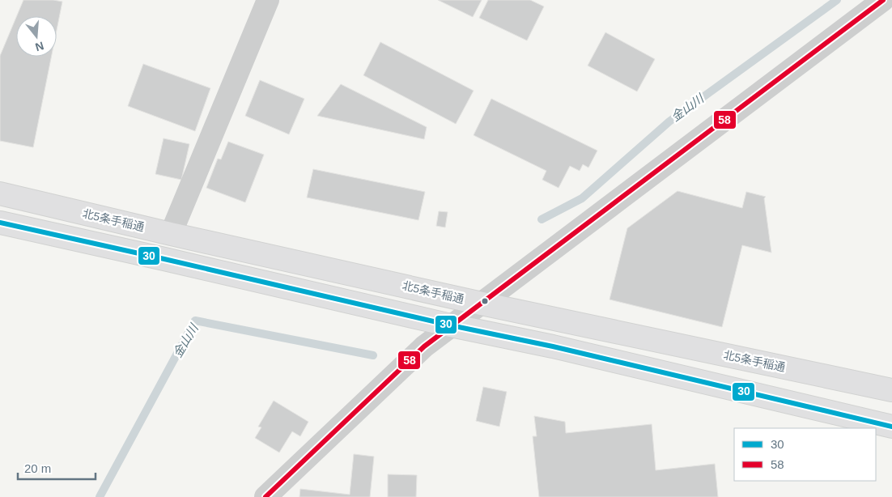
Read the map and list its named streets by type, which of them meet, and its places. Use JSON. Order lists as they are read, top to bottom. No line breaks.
{"streets":{"highway":["北5条手稲通"]},"water":["金山川"],"lines":["transit line 58","transit line 30"],"legend":["30","58"],"scale_bar":"20 m","north":"bottom"}
